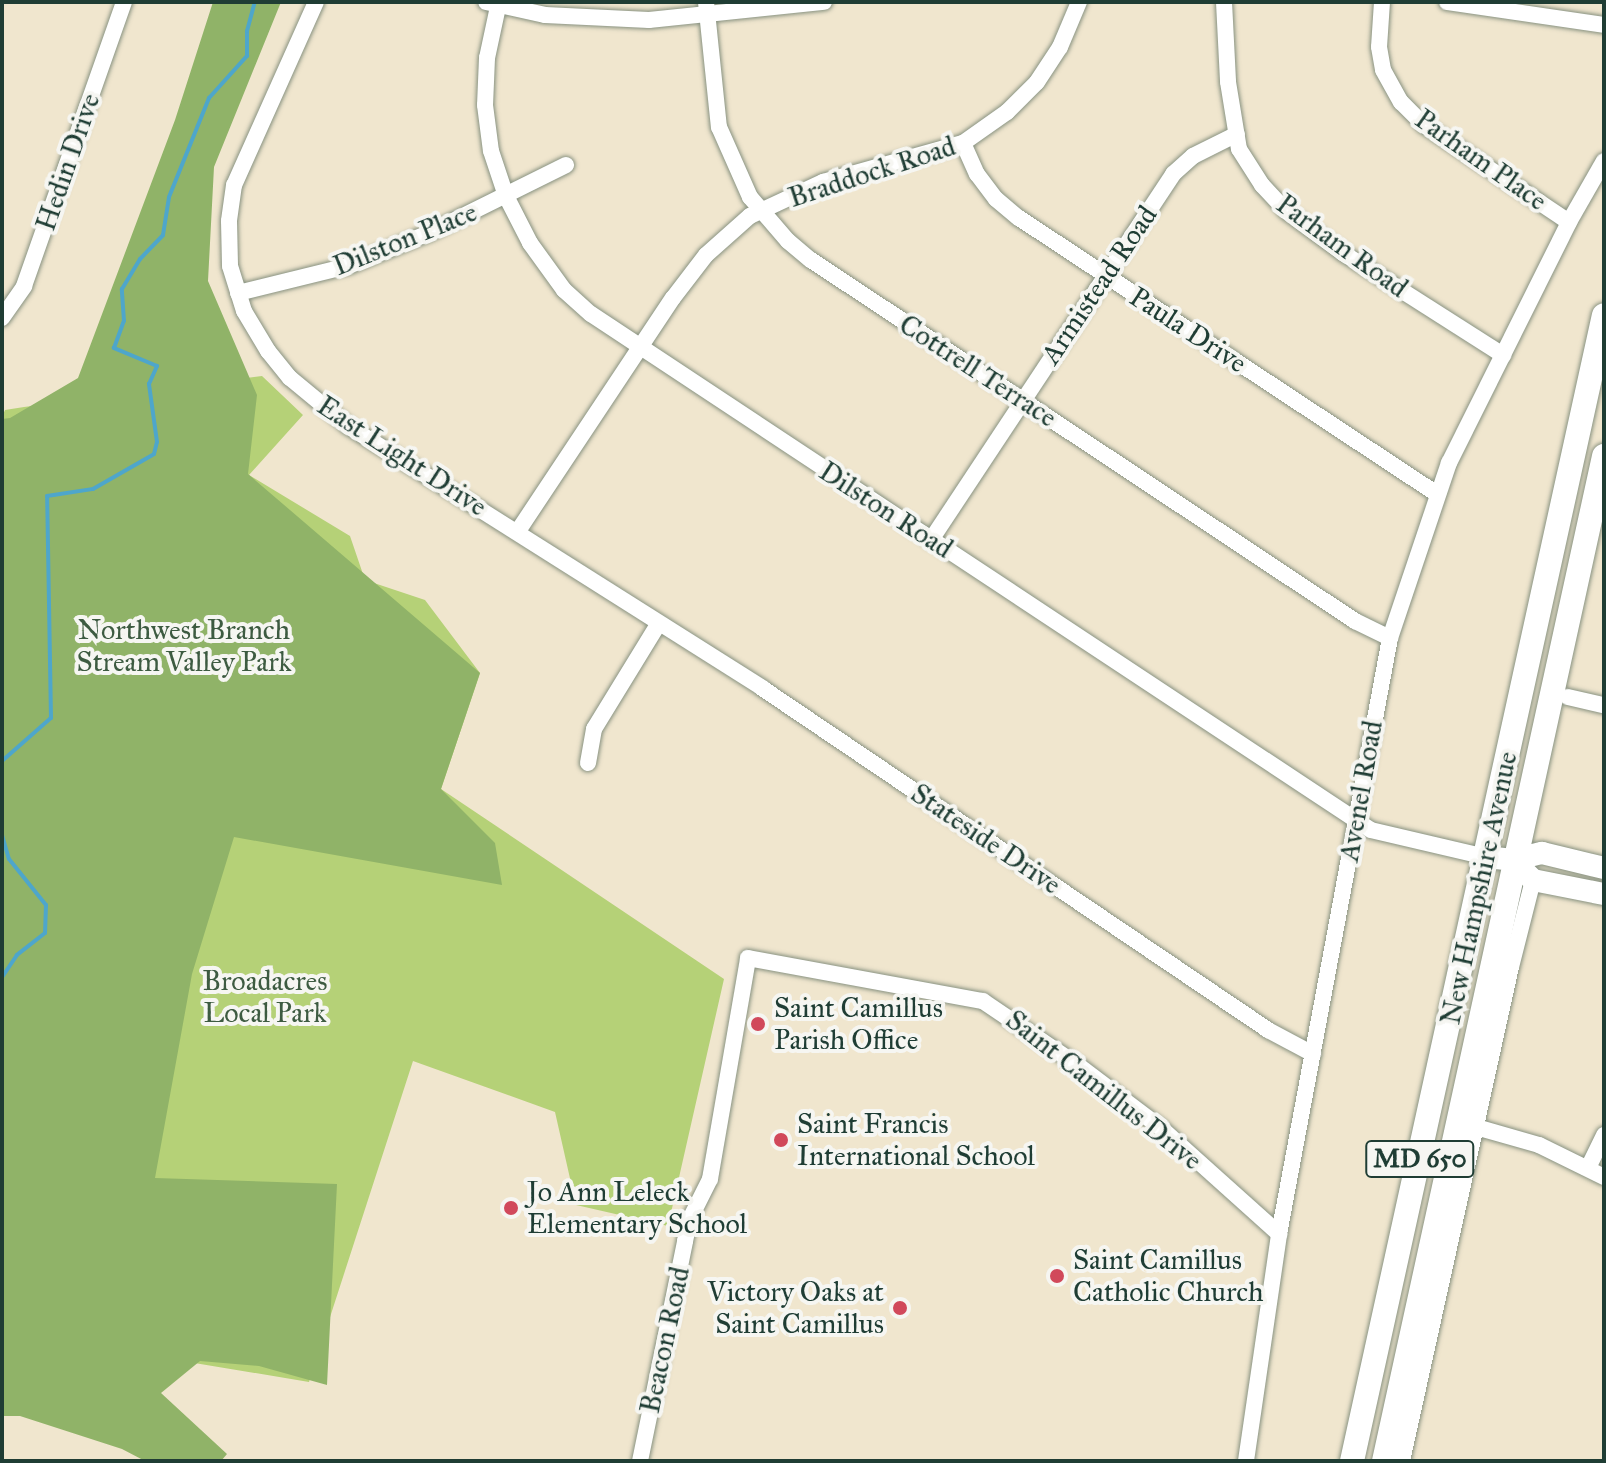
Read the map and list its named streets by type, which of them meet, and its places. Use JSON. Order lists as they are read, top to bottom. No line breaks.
{"streets":{"main road":["New Hampshire Avenue","MD 650"],"street":["Parham Place","Hedin Drive","Braddock Road","Dilston Place","Parham Road","Armistead Road","Paula Drive","Cottrell Terrace","East Light Drive","Dilston Road","Avenel Road","Stateside Drive","Saint Camillus Drive","Beacon Road"]},"crossings":[["Parham Place","Avenel Road"],["Braddock Road","Paula Drive"],["Braddock Road","Cottrell Terrace"],["Braddock Road","East Light Drive"],["Braddock Road","Dilston Road"],["Dilston Place","East Light Drive"],["Dilston Place","Dilston Road"],["Parham Road","Armistead Road"],["Parham Road","Avenel Road"],["Armistead Road","Paula Drive"],["Armistead Road","Cottrell Terrace"],["Armistead Road","Dilston Road"],["Paula Drive","Avenel Road"],["Cottrell Terrace","Avenel Road"],["East Light Drive","Stateside Drive"],["Dilston Road","Avenel Road"],["Dilston Road","New Hampshire Avenue"],["Avenel Road","Stateside Drive"],["Avenel Road","Saint Camillus Drive"],["Saint Camillus Drive","Beacon Road"]],"parks":["Northwest Branch Stream Valley Park","Broadacres Local Park"],"places":["Saint Camillus Parish Office","Saint Francis International School","Jo Ann Leleck Elementary School","Saint Camillus Catholic Church","Victory Oaks at Saint Camillus"]}
